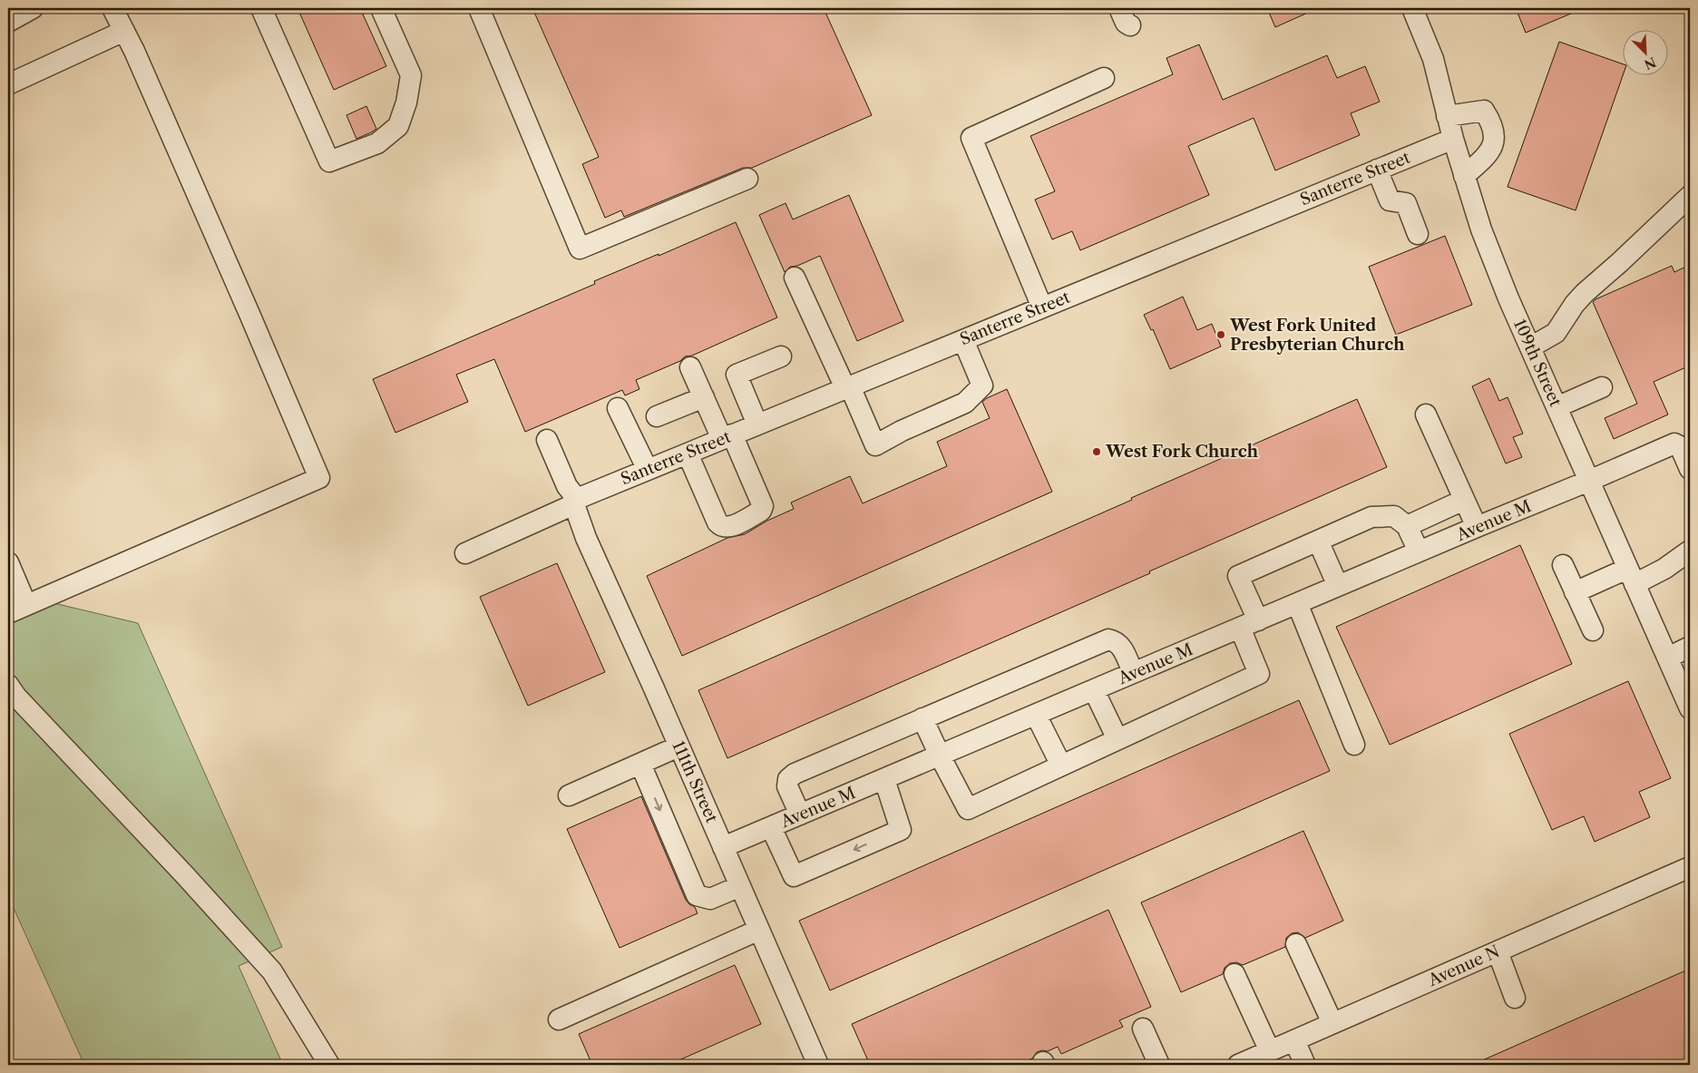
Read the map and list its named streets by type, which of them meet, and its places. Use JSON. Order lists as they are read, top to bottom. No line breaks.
{"streets":{"street":["Santerre Street","109th Street","Avenue M","111th Street","Avenue N"]},"crossings":[["Santerre Street","109th Street"],["Santerre Street","111th Street"],["109th Street","Avenue M"],["Avenue M","111th Street"]],"places":["West Fork United Presbyterian Church","West Fork Church"],"north":"bottom right"}
